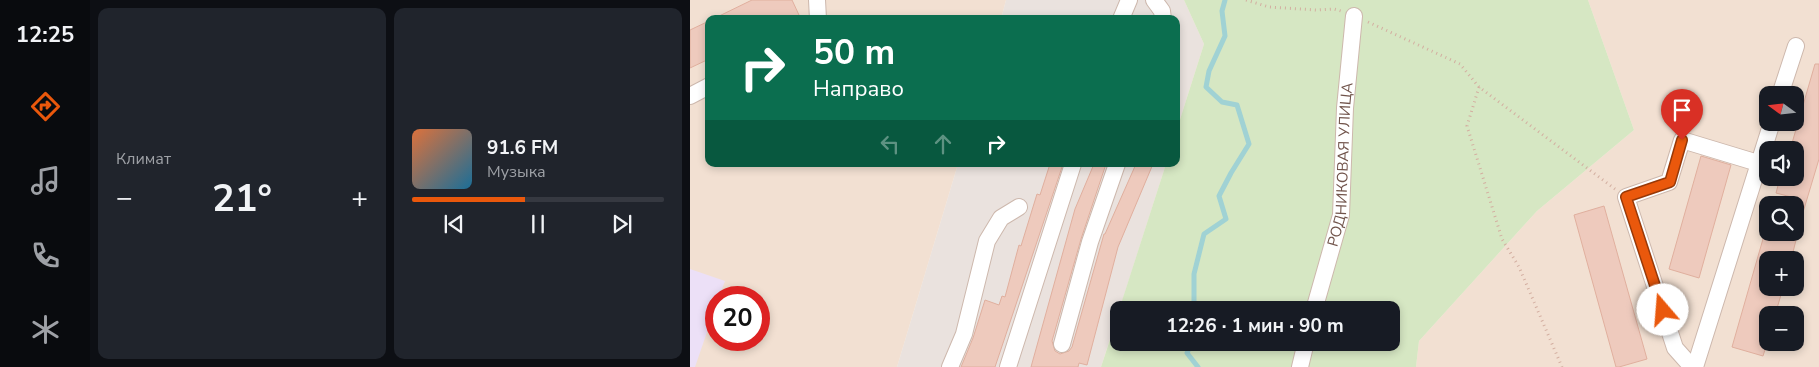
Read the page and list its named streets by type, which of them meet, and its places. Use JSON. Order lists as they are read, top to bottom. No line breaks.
{"streets":{"lane":["РОДНИКОВАЯ УЛИЦА"]},"north":"left","page":{"tabs":"12:25","tile":"Климат","turn":["50 m","Направо"],"map_buttons":["+","−"],"song":["91.6 FM","Музыка"],"heat":["−","21°","+"],"limit":"20","trip":"12:26 · 1 мин · 90 m"}}
